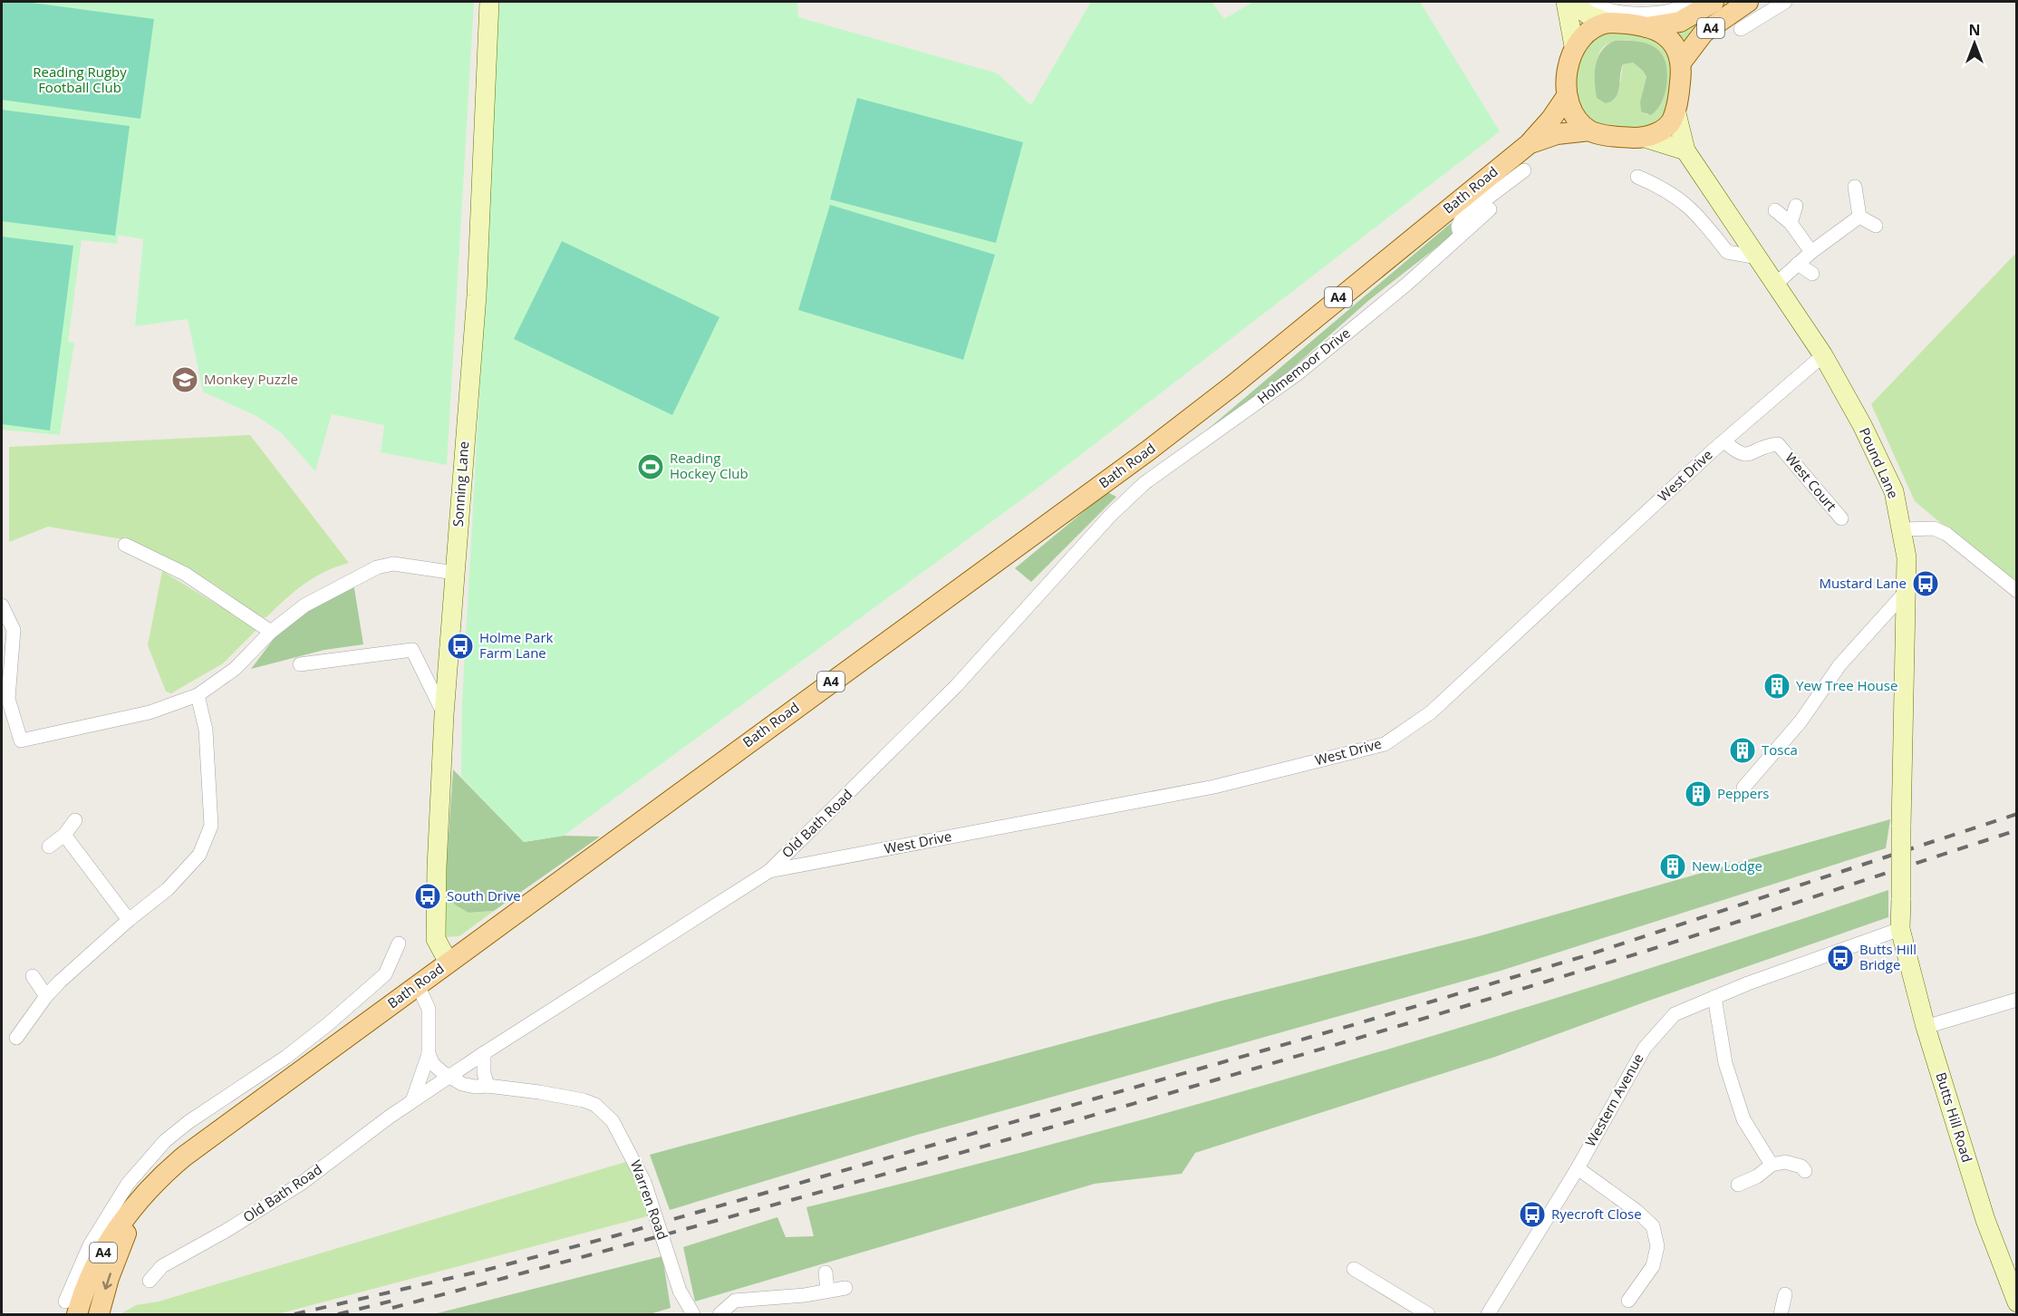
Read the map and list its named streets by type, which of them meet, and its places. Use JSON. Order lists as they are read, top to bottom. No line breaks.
{"streets":{"main road":["A4","Bath Road"],"street":["Holmemoor Drive","Pound Lane","West Drive","West Court","Sonning Lane","Old Bath Road","Western Avenue","Butts Hill Road","Warren Road"]},"crossings":[["A4","Bath Road"],["A4","Pound Lane"],["Bath Road","Pound Lane"],["Bath Road","Sonning Lane"],["Holmemoor Drive","Old Bath Road"],["Pound Lane","West Drive"],["Pound Lane","Western Avenue"],["Pound Lane","Butts Hill Road"],["West Drive","West Court"],["West Drive","Old Bath Road"],["Old Bath Road","Warren Road"],["Western Avenue","Butts Hill Road"]],"parks":["Reading Rugby Football Club"],"places":{"school or university":["Monkey Puzzle"],"sports":["Reading Hockey Club"],"bus stop":["Mustard Lane","Holme Park Farm Lane","South Drive","Butts Hill Bridge","Ryecroft Close"],"building":["Yew Tree House","Tosca","Peppers","New Lodge"]},"north":"top"}
